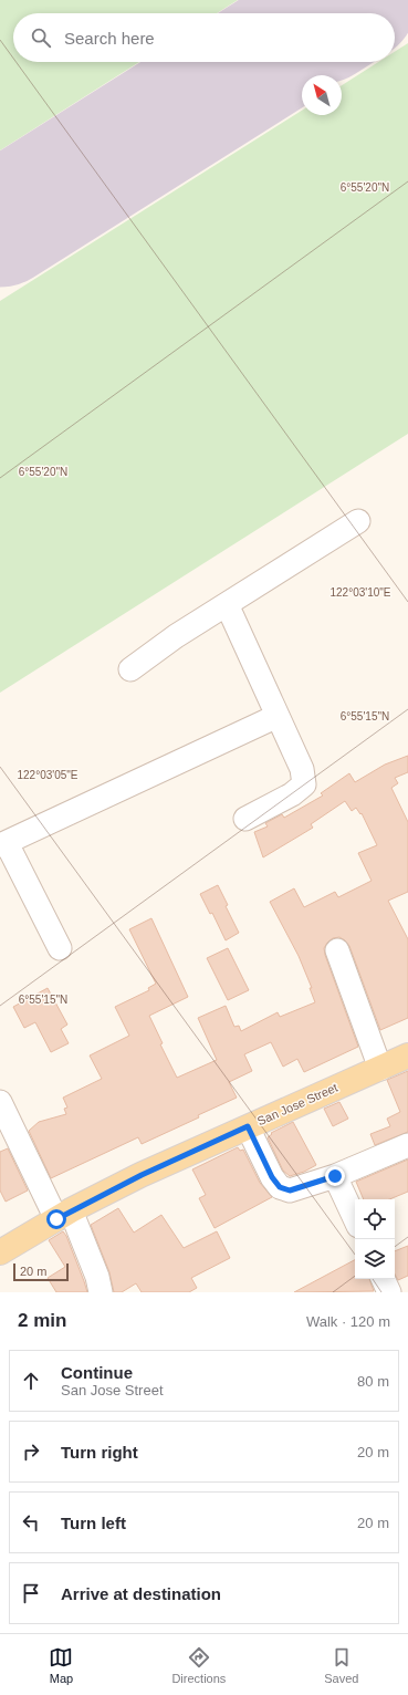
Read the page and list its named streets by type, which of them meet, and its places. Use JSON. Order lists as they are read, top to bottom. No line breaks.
{"streets":{"main road":["San Jose Street"]},"scale_bar":"20 m","north":"top left","page":{"search":"Search here","scale":"20 m","heading":["2 min","Walk · 120 m"],"list":[["Continue","San Jose Street","80 m"],["Turn right","20 m"],["Turn left","20 m"],"Arrive at destination"],"nav":["Map","Directions","Saved"]},"coordinates":["6°55'20\"N","122°03'10\"E","6°55'15\"N","122°03'05\"E"]}
